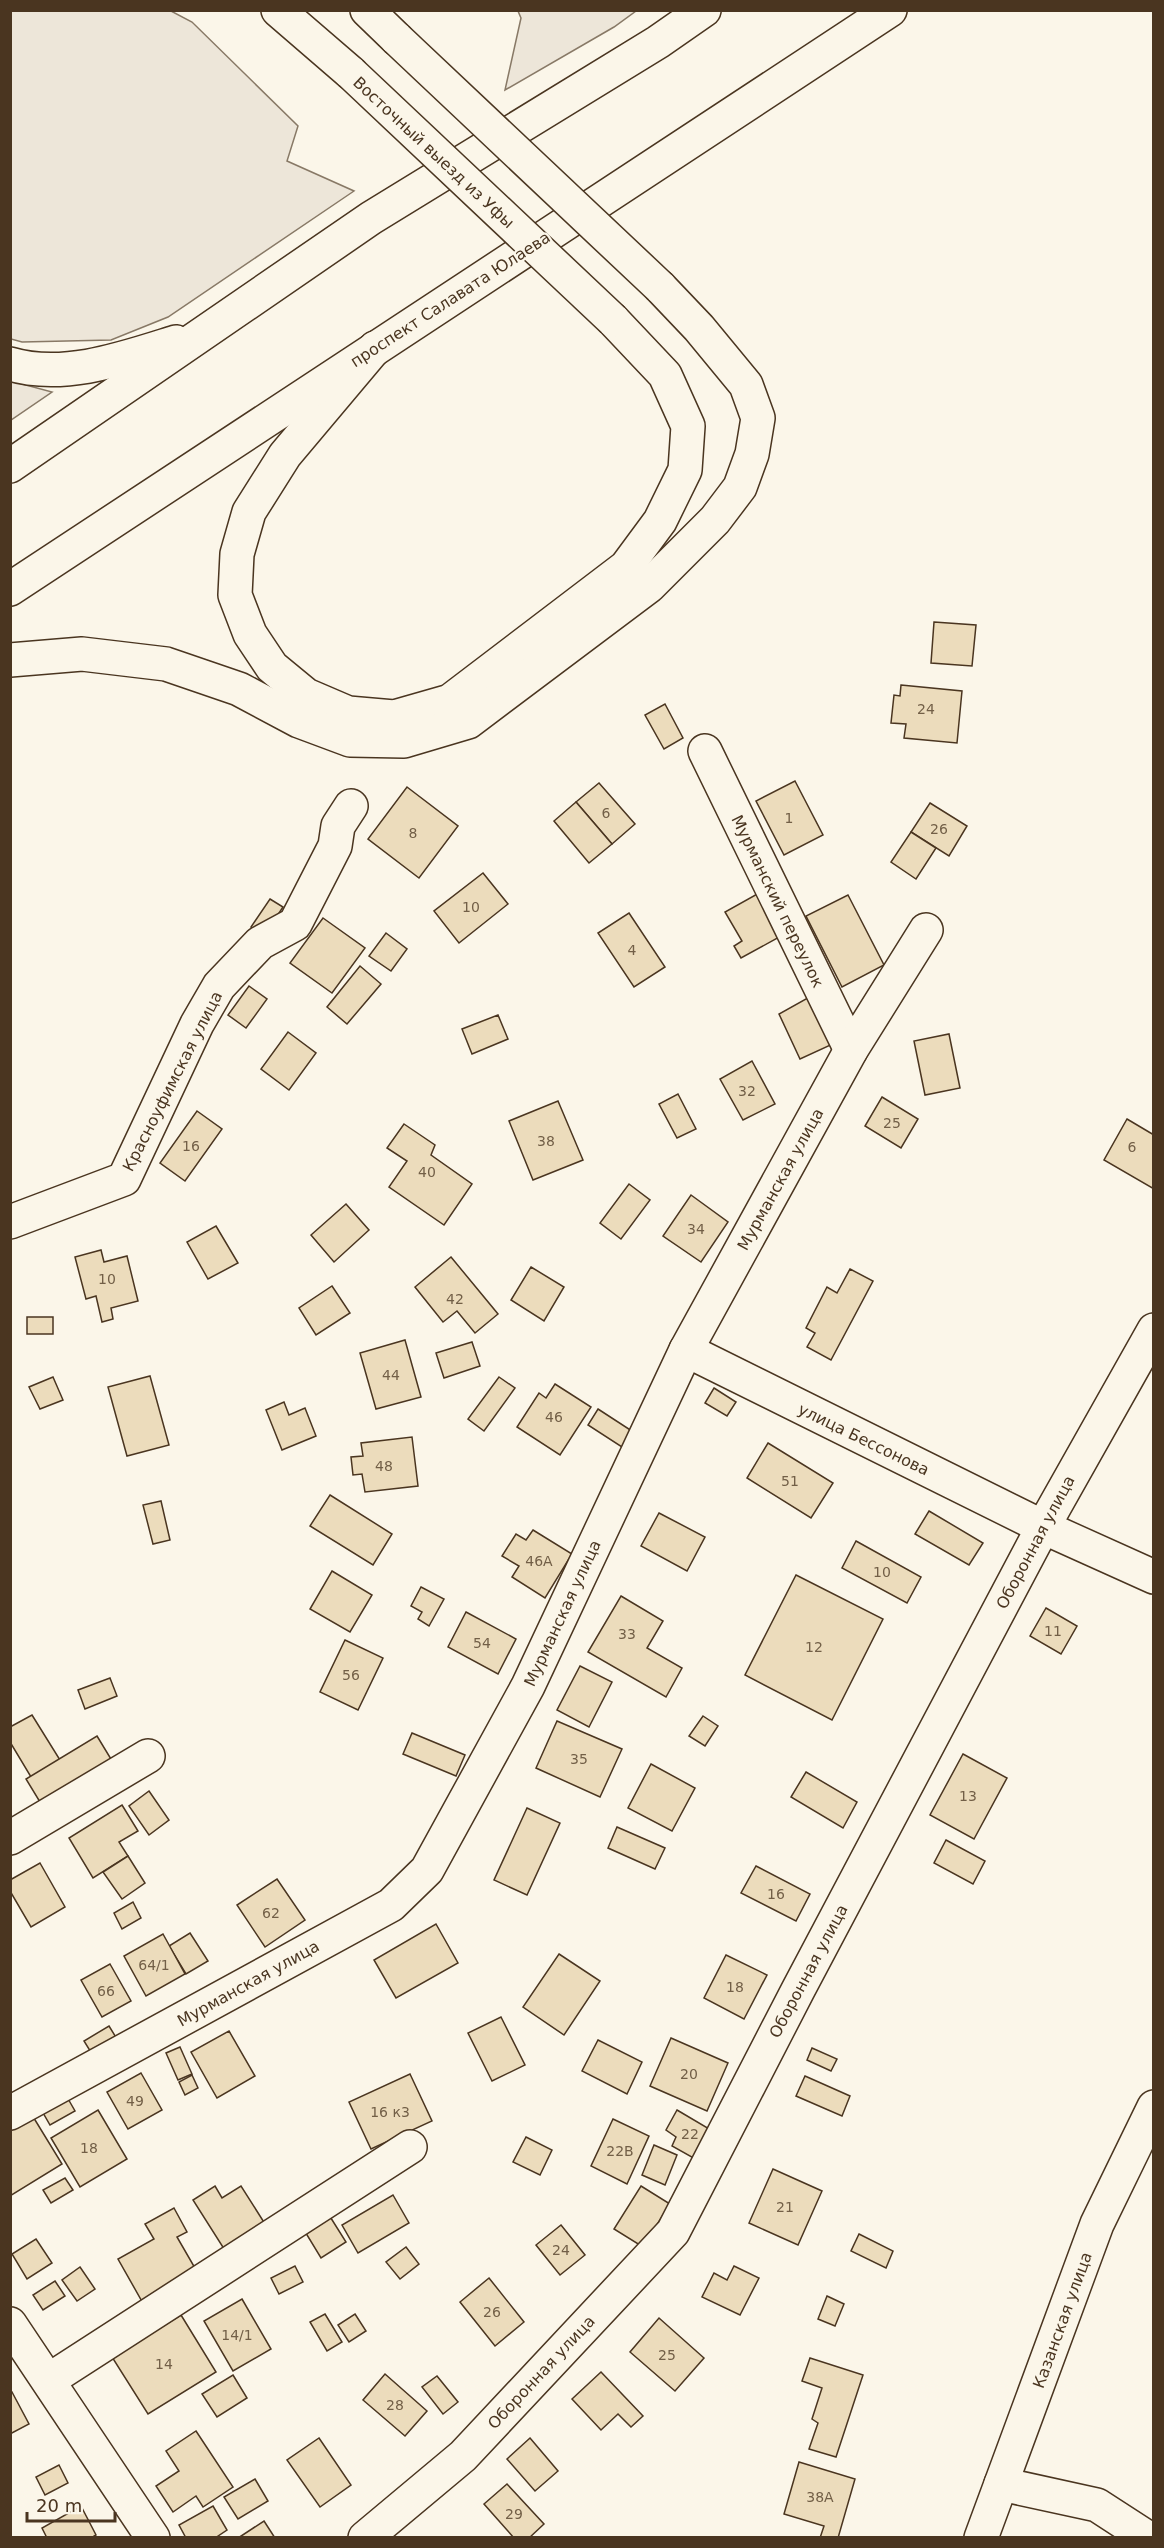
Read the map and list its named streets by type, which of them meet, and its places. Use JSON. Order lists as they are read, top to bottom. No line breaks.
{"streets":{"street":["Восточный выезд из Уфы","проспект Салавата Юлаева","Мурманский переулок","Красноуфимская улица","Мурманская улица","улица Бессонова","Оборонная улица","Казанская улица"]},"crossings":[["Восточный выезд из Уфы","проспект Салавата Юлаева"],["Мурманский переулок","Мурманская улица"],["Мурманская улица","улица Бессонова"],["улица Бессонова","Оборонная улица"]],"house_numbers":["24","6","1","26","8","10","4","32","25","38","16","6","40","34","10","42","44","46","48","51","46А","10","11","33","54","12","56","35","13","16","62","64/1","18","66","20","49","16 к3","22","18","22В","21","24","26","14/1","25","14","28","38А","29"],"scale_bar":"20 m"}
